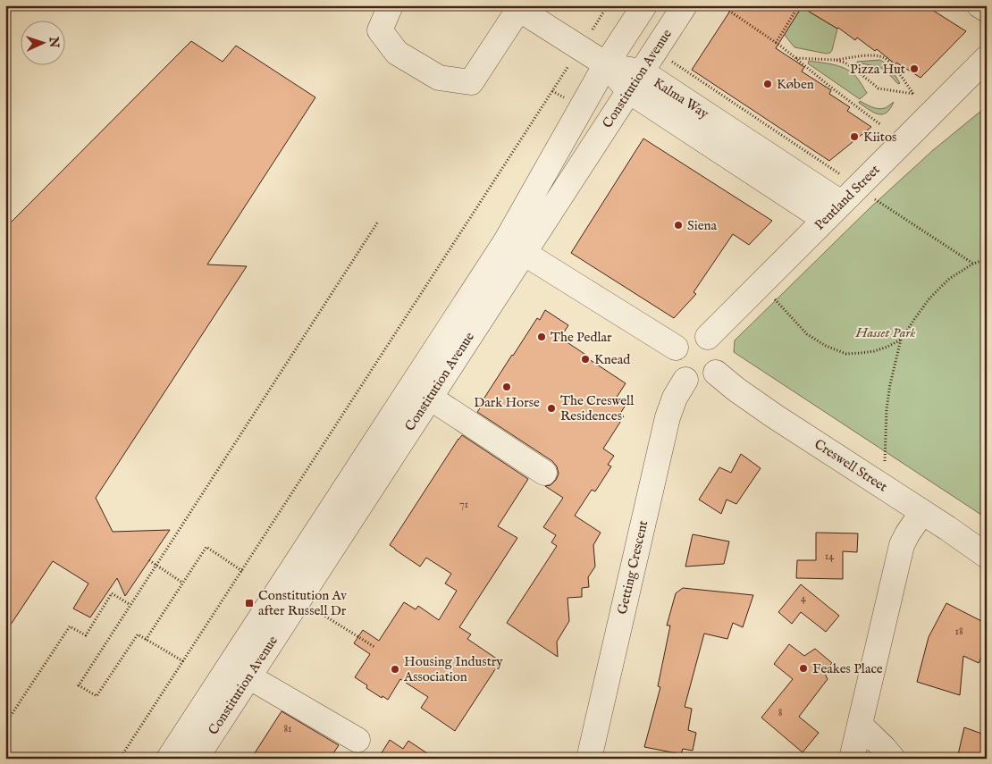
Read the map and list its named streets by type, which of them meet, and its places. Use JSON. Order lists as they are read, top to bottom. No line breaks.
{"streets":{"street":["Constitution Avenue","Kalma Way","Pentland Street","Creswell Street","Getting Crescent"]},"crossings":[["Constitution Avenue","Kalma Way"],["Kalma Way","Pentland Street"],["Pentland Street","Creswell Street"],["Pentland Street","Getting Crescent"],["Creswell Street","Getting Crescent"]],"parks":["Hasset Park"],"places":{"other":["Pizza Hut","Køben","Kiitos","Siena","The Pedlar","Knead","Dark Horse","The Creswell Residences","Feakes Place","Housing Industry Association"],"transit":["Constitution Av after Russell Dr"]},"house_numbers":["71","14","4","18","8","81"],"north":"right"}
